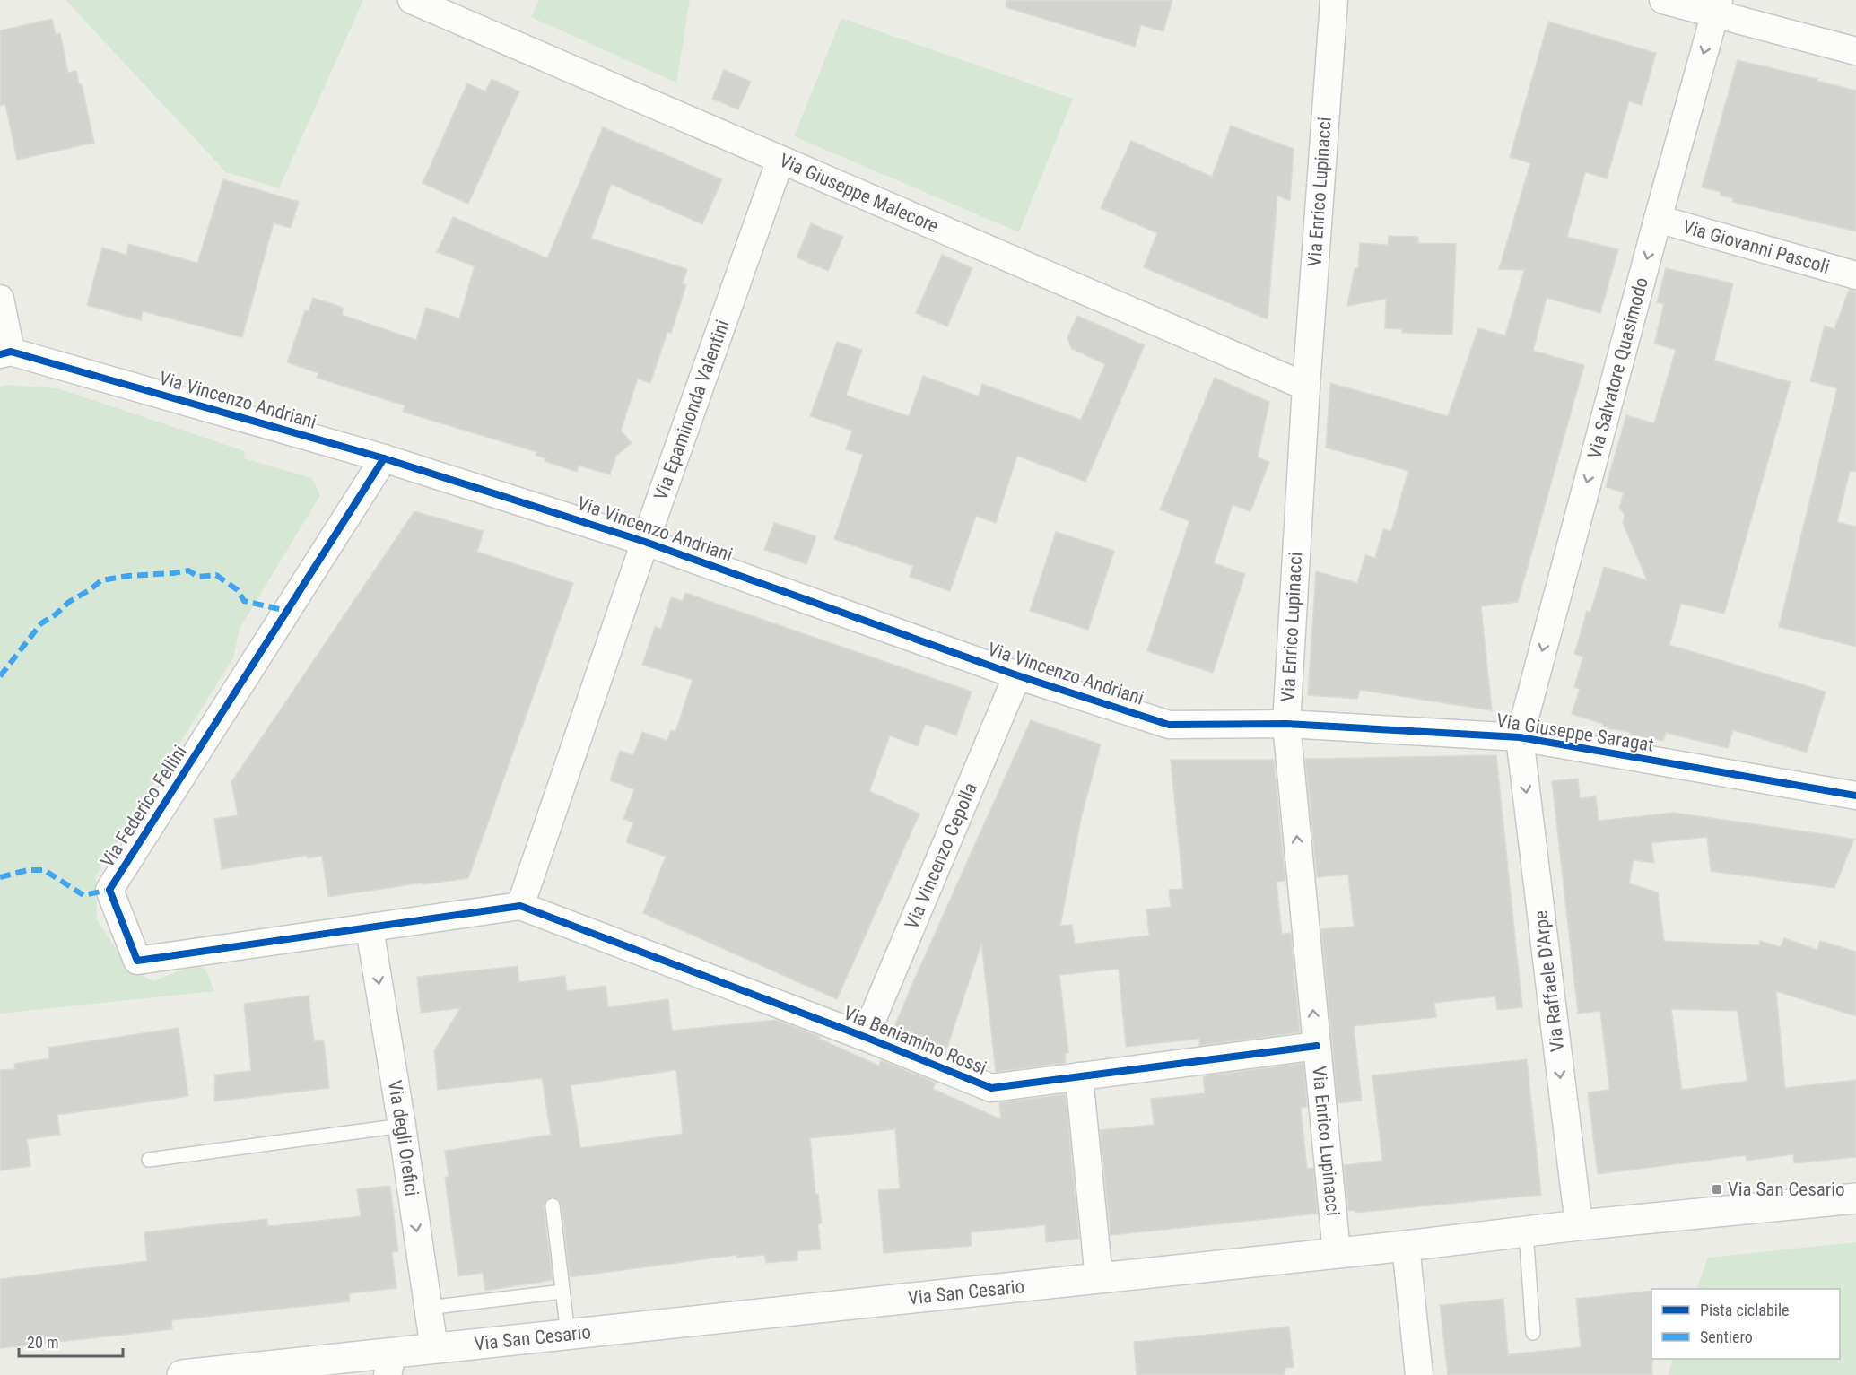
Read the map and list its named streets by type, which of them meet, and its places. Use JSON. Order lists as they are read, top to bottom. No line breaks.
{"streets":{"main road":["Via San Cesario"],"street":["Via Enrico Lupinacci","Via Giuseppe Malecore","Via Giovanni Pascoli","Via Salvatore Quasimodo","Via Vincenzo Andriani","Via Epaminonda Valentini","Via Giuseppe Saragat","Via Federico Fellini","Via Vincenzo Cepolla","Via Raffaele D'Arpe","Via Beniamino Rossi","Via degli Orefici"]},"crossings":[["Via Enrico Lupinacci","Via Giuseppe Malecore"],["Via Enrico Lupinacci","Via Vincenzo Andriani"],["Via Enrico Lupinacci","Via Giuseppe Saragat"],["Via Enrico Lupinacci","Via Beniamino Rossi"],["Via Enrico Lupinacci","Via San Cesario"],["Via Giuseppe Malecore","Via Epaminonda Valentini"],["Via Giovanni Pascoli","Via Salvatore Quasimodo"],["Via Salvatore Quasimodo","Via Giuseppe Saragat"],["Via Salvatore Quasimodo","Via Raffaele D'Arpe"],["Via Vincenzo Andriani","Via Epaminonda Valentini"],["Via Vincenzo Andriani","Via Giuseppe Saragat"],["Via Vincenzo Andriani","Via Federico Fellini"],["Via Vincenzo Andriani","Via Vincenzo Cepolla"],["Via Epaminonda Valentini","Via Federico Fellini"],["Via Epaminonda Valentini","Via Beniamino Rossi"],["Via Giuseppe Saragat","Via Raffaele D'Arpe"],["Via Federico Fellini","Via Beniamino Rossi"],["Via Federico Fellini","Via degli Orefici"],["Via Vincenzo Cepolla","Via Beniamino Rossi"],["Via Raffaele D'Arpe","Via San Cesario"],["Via degli Orefici","Via San Cesario"]],"one_way":["Via Salvatore Quasimodo","Via Raffaele D'Arpe","Via degli Orefici"],"places":{"transit":["Via San Cesario"]},"legend":["Pista ciclabile","Sentiero"],"scale_bar":"20 m"}
